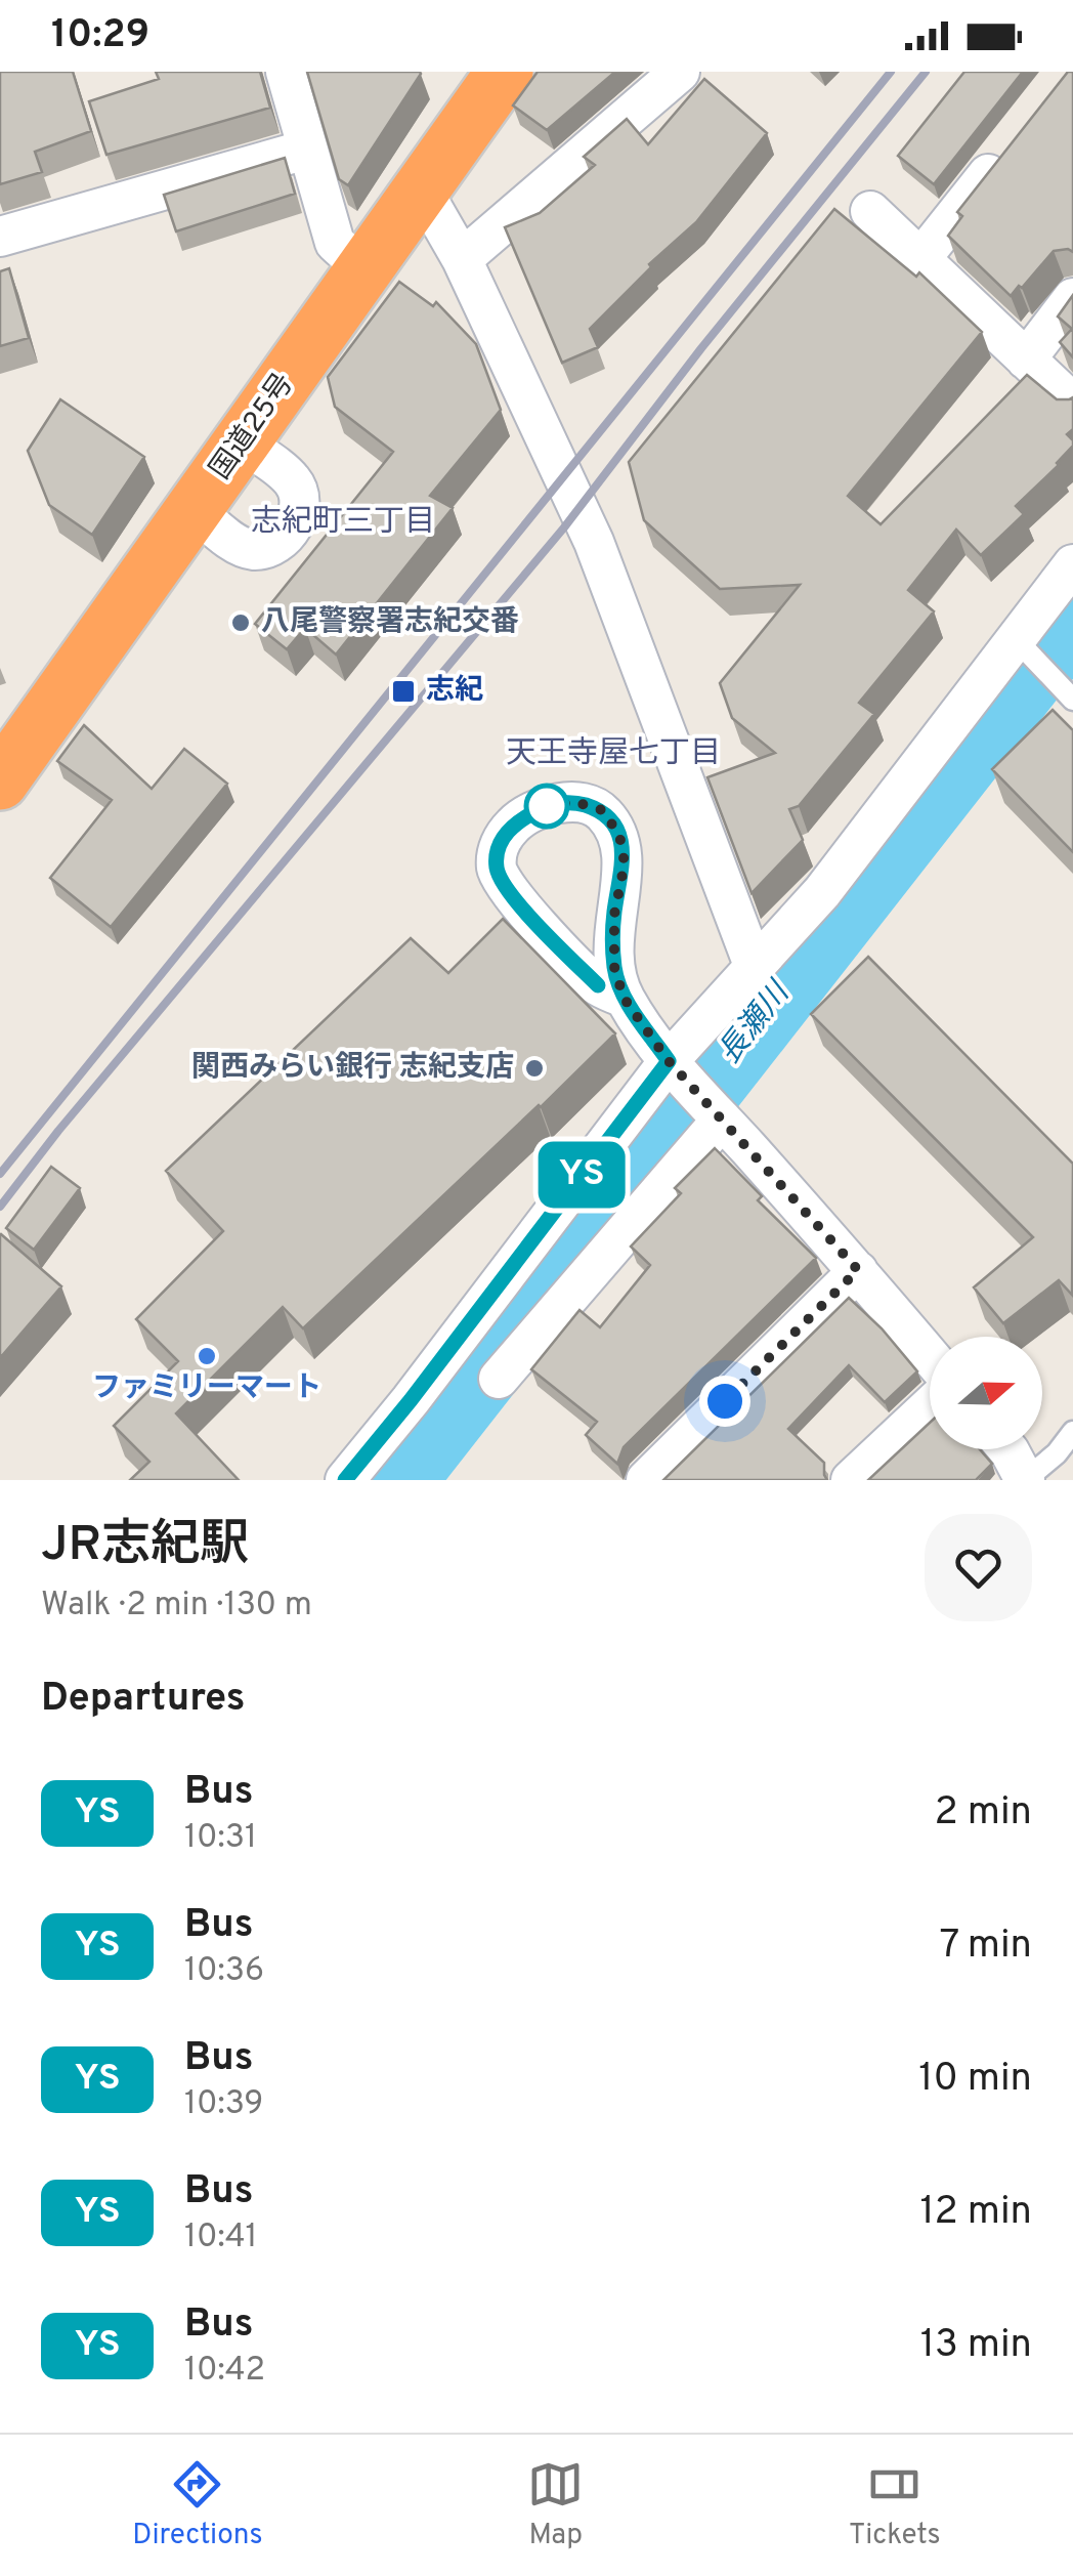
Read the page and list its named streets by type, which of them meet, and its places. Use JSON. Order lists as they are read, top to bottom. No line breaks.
{"streets":{"highway":["国道25号"]},"districts":["志紀町三丁目","天王寺屋七丁目"],"water":["長瀬川"],"places":{"other":["八尾警察署志紀交番","関西みらい銀行 志紀支店","ファミリーマート"],"transit":["志紀"]},"lines":["bus line YS"],"north":"right","page":{"status":"10:29","on_map":"YS","heading":[["JR志紀駅","Walk · 2 min · 130 m"],"Departures"],"list":[{"mark":"YS","name":"Bus","note":"10:31","value":"2 min"},{"mark":"YS","name":"Bus","note":"10:36","value":"7 min"},{"mark":"YS","name":"Bus","note":"10:39","value":"10 min"},{"mark":"YS","name":"Bus","note":"10:41","value":"12 min"},{"mark":"YS","name":"Bus","note":"10:42","value":"13 min"}],"tabs":["Directions","Map","Tickets"]}}
